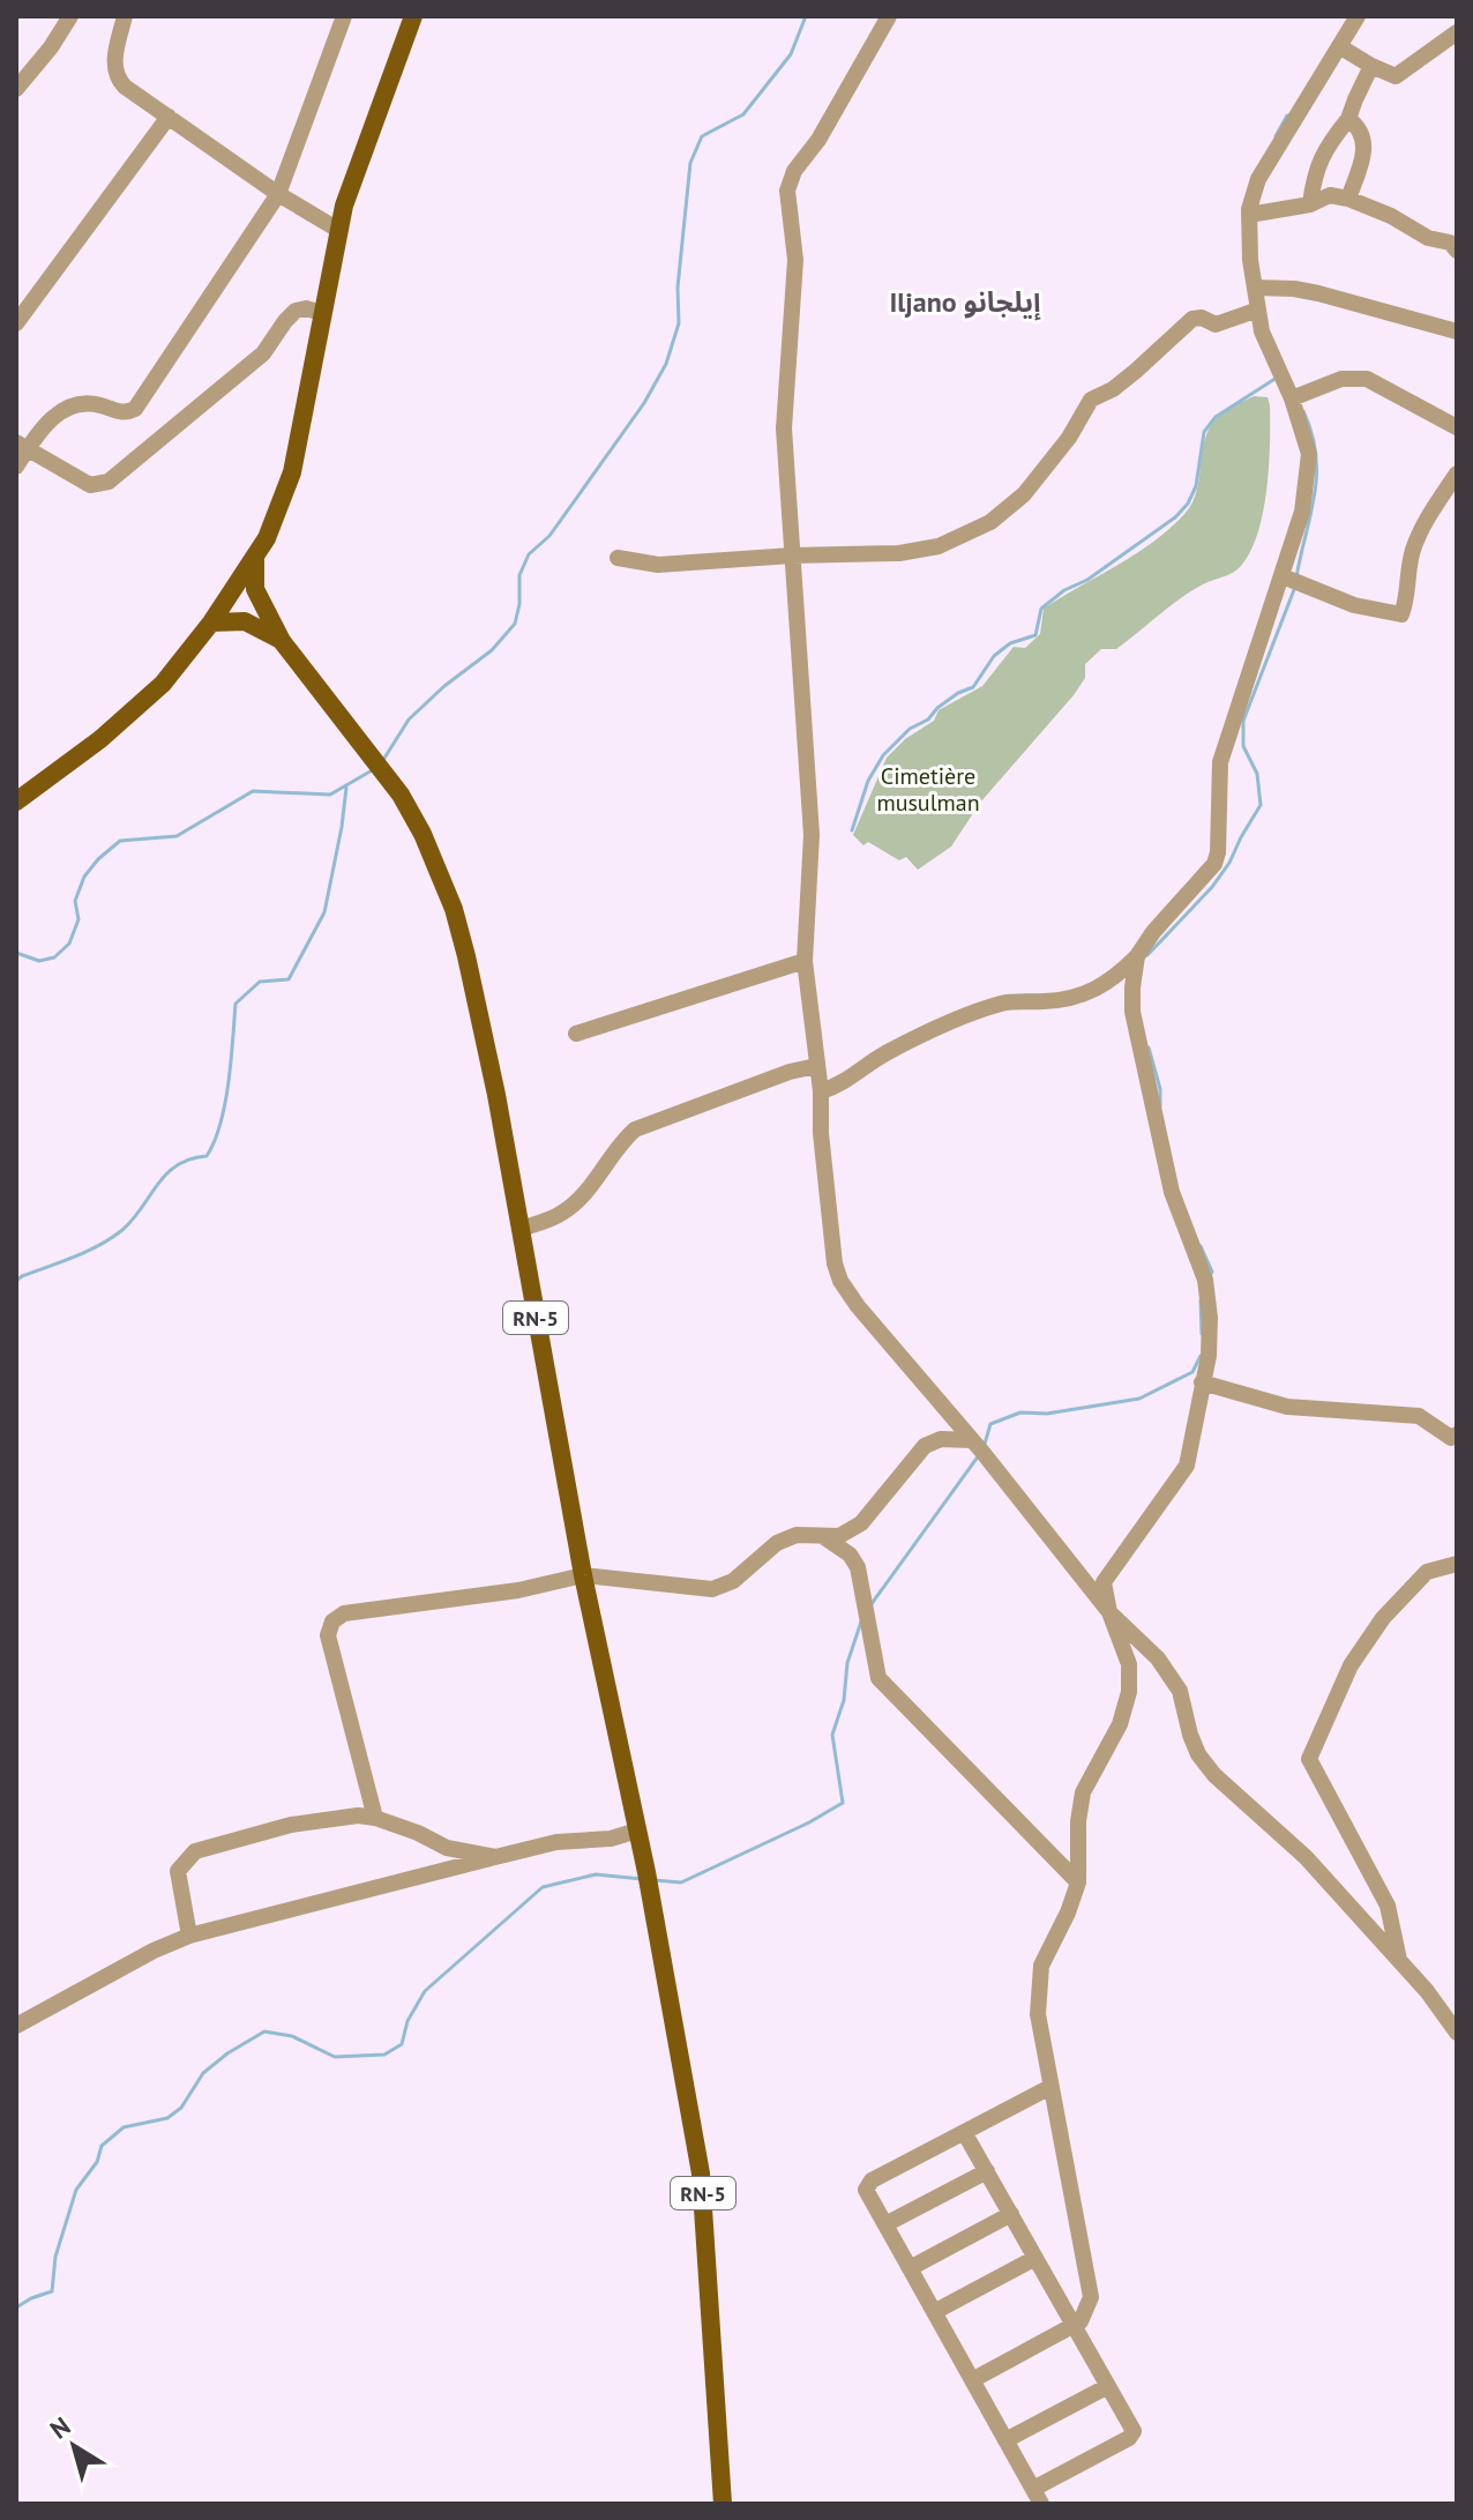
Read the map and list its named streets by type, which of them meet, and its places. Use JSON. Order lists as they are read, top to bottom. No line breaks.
{"streets":{"main road":["RN-5"]},"districts":["Iljano إيلجانو"],"parks":["Cimetière musulman"],"north":"top left"}
